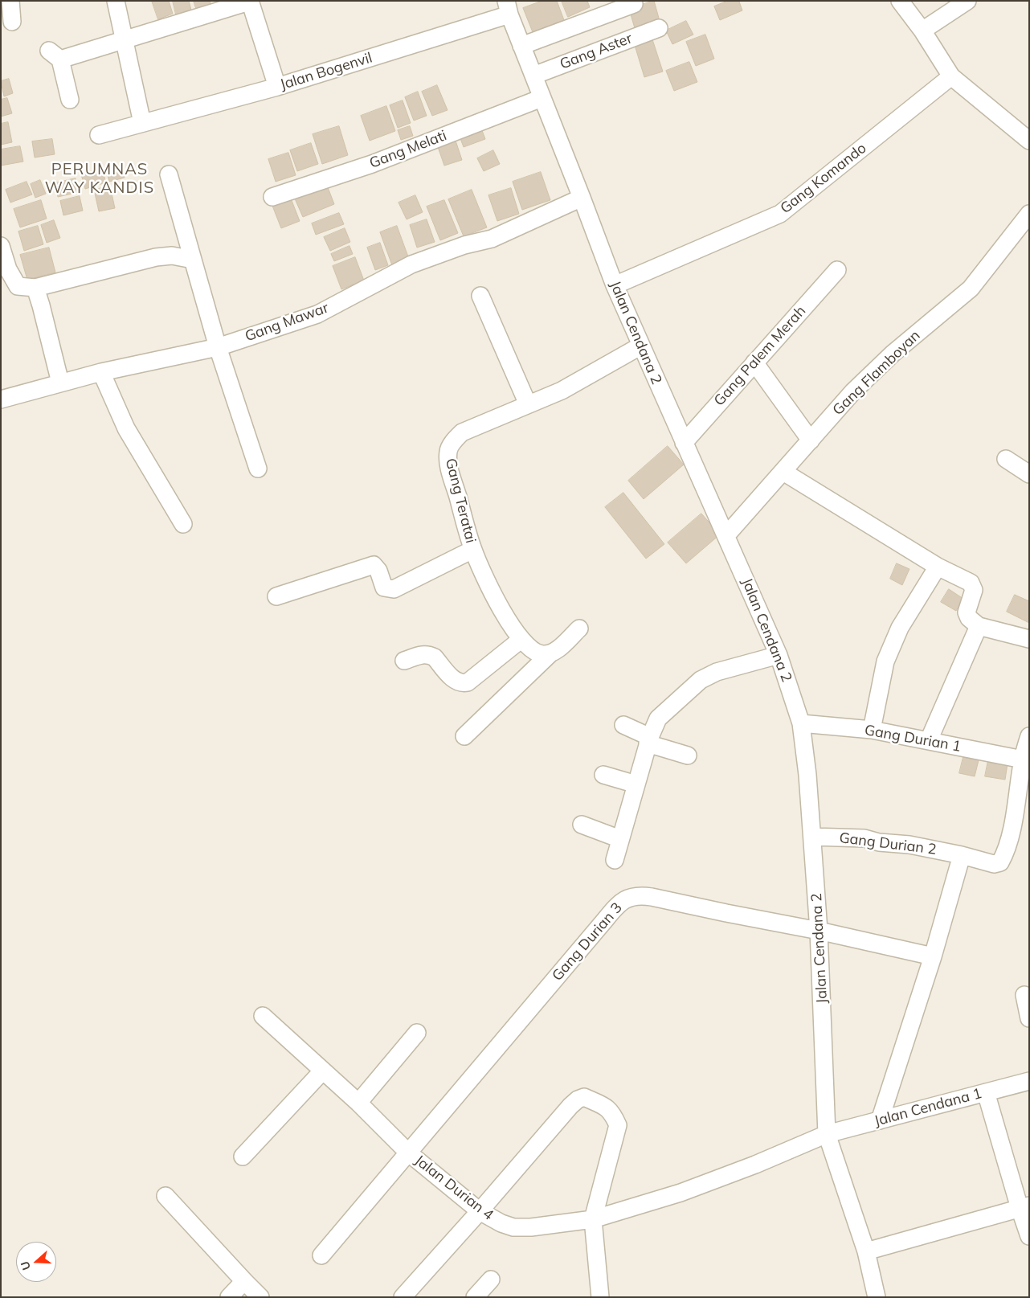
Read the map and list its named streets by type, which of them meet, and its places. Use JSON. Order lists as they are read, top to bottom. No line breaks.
{"streets":{"street":["Gang Aster","Jalan Bogenvil","Gang Melati","Gang Komando","Gang Mawar","Jalan Cendana 2","Gang Palem Merah","Gang Flamboyan","Gang Teratai","Gang Durian 1","Gang Durian 2","Gang Durian 3","Jalan Cendana 1","Jalan Durian 4"]},"crossings":[["Gang Aster","Jalan Cendana 2"],["Jalan Bogenvil","Jalan Cendana 2"],["Gang Melati","Jalan Cendana 2"],["Gang Komando","Jalan Cendana 2"],["Gang Mawar","Jalan Cendana 2"],["Jalan Cendana 2","Gang Palem Merah"],["Jalan Cendana 2","Gang Flamboyan"],["Jalan Cendana 2","Gang Teratai"],["Jalan Cendana 2","Gang Durian 1"],["Jalan Cendana 2","Gang Durian 2"],["Jalan Cendana 2","Gang Durian 3"],["Jalan Cendana 2","Jalan Cendana 1"],["Jalan Cendana 2","Jalan Durian 4"],["Gang Durian 3","Jalan Durian 4"],["Jalan Cendana 1","Jalan Durian 4"]],"districts":["PERUMNAS WAY KANDIS"],"north":"left"}
